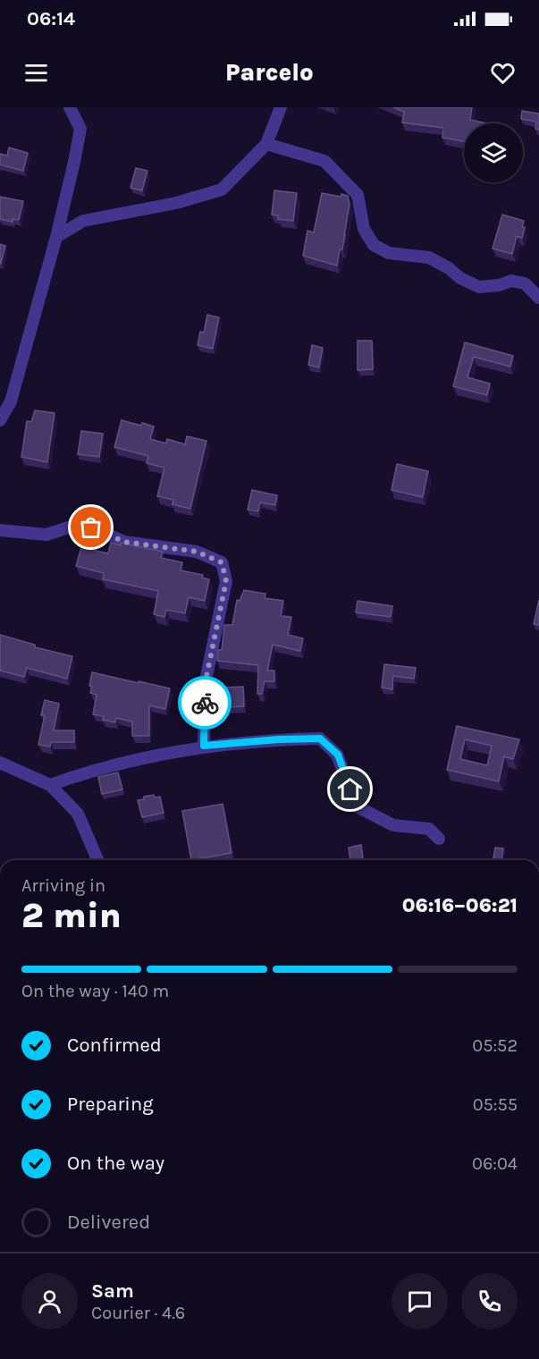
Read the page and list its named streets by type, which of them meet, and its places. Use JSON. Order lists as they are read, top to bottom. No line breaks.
{"page":{"status":"06:14","header":"Parcelo","heading":["2 min","Arriving in","06:16–06:21"],"panel":["Sam","Courier · 4.6"],"bar":"On the way · 140 m","list":[["Confirmed","05:52"],["Preparing","05:55"],["On the way","06:04"],"Delivered"]}}
